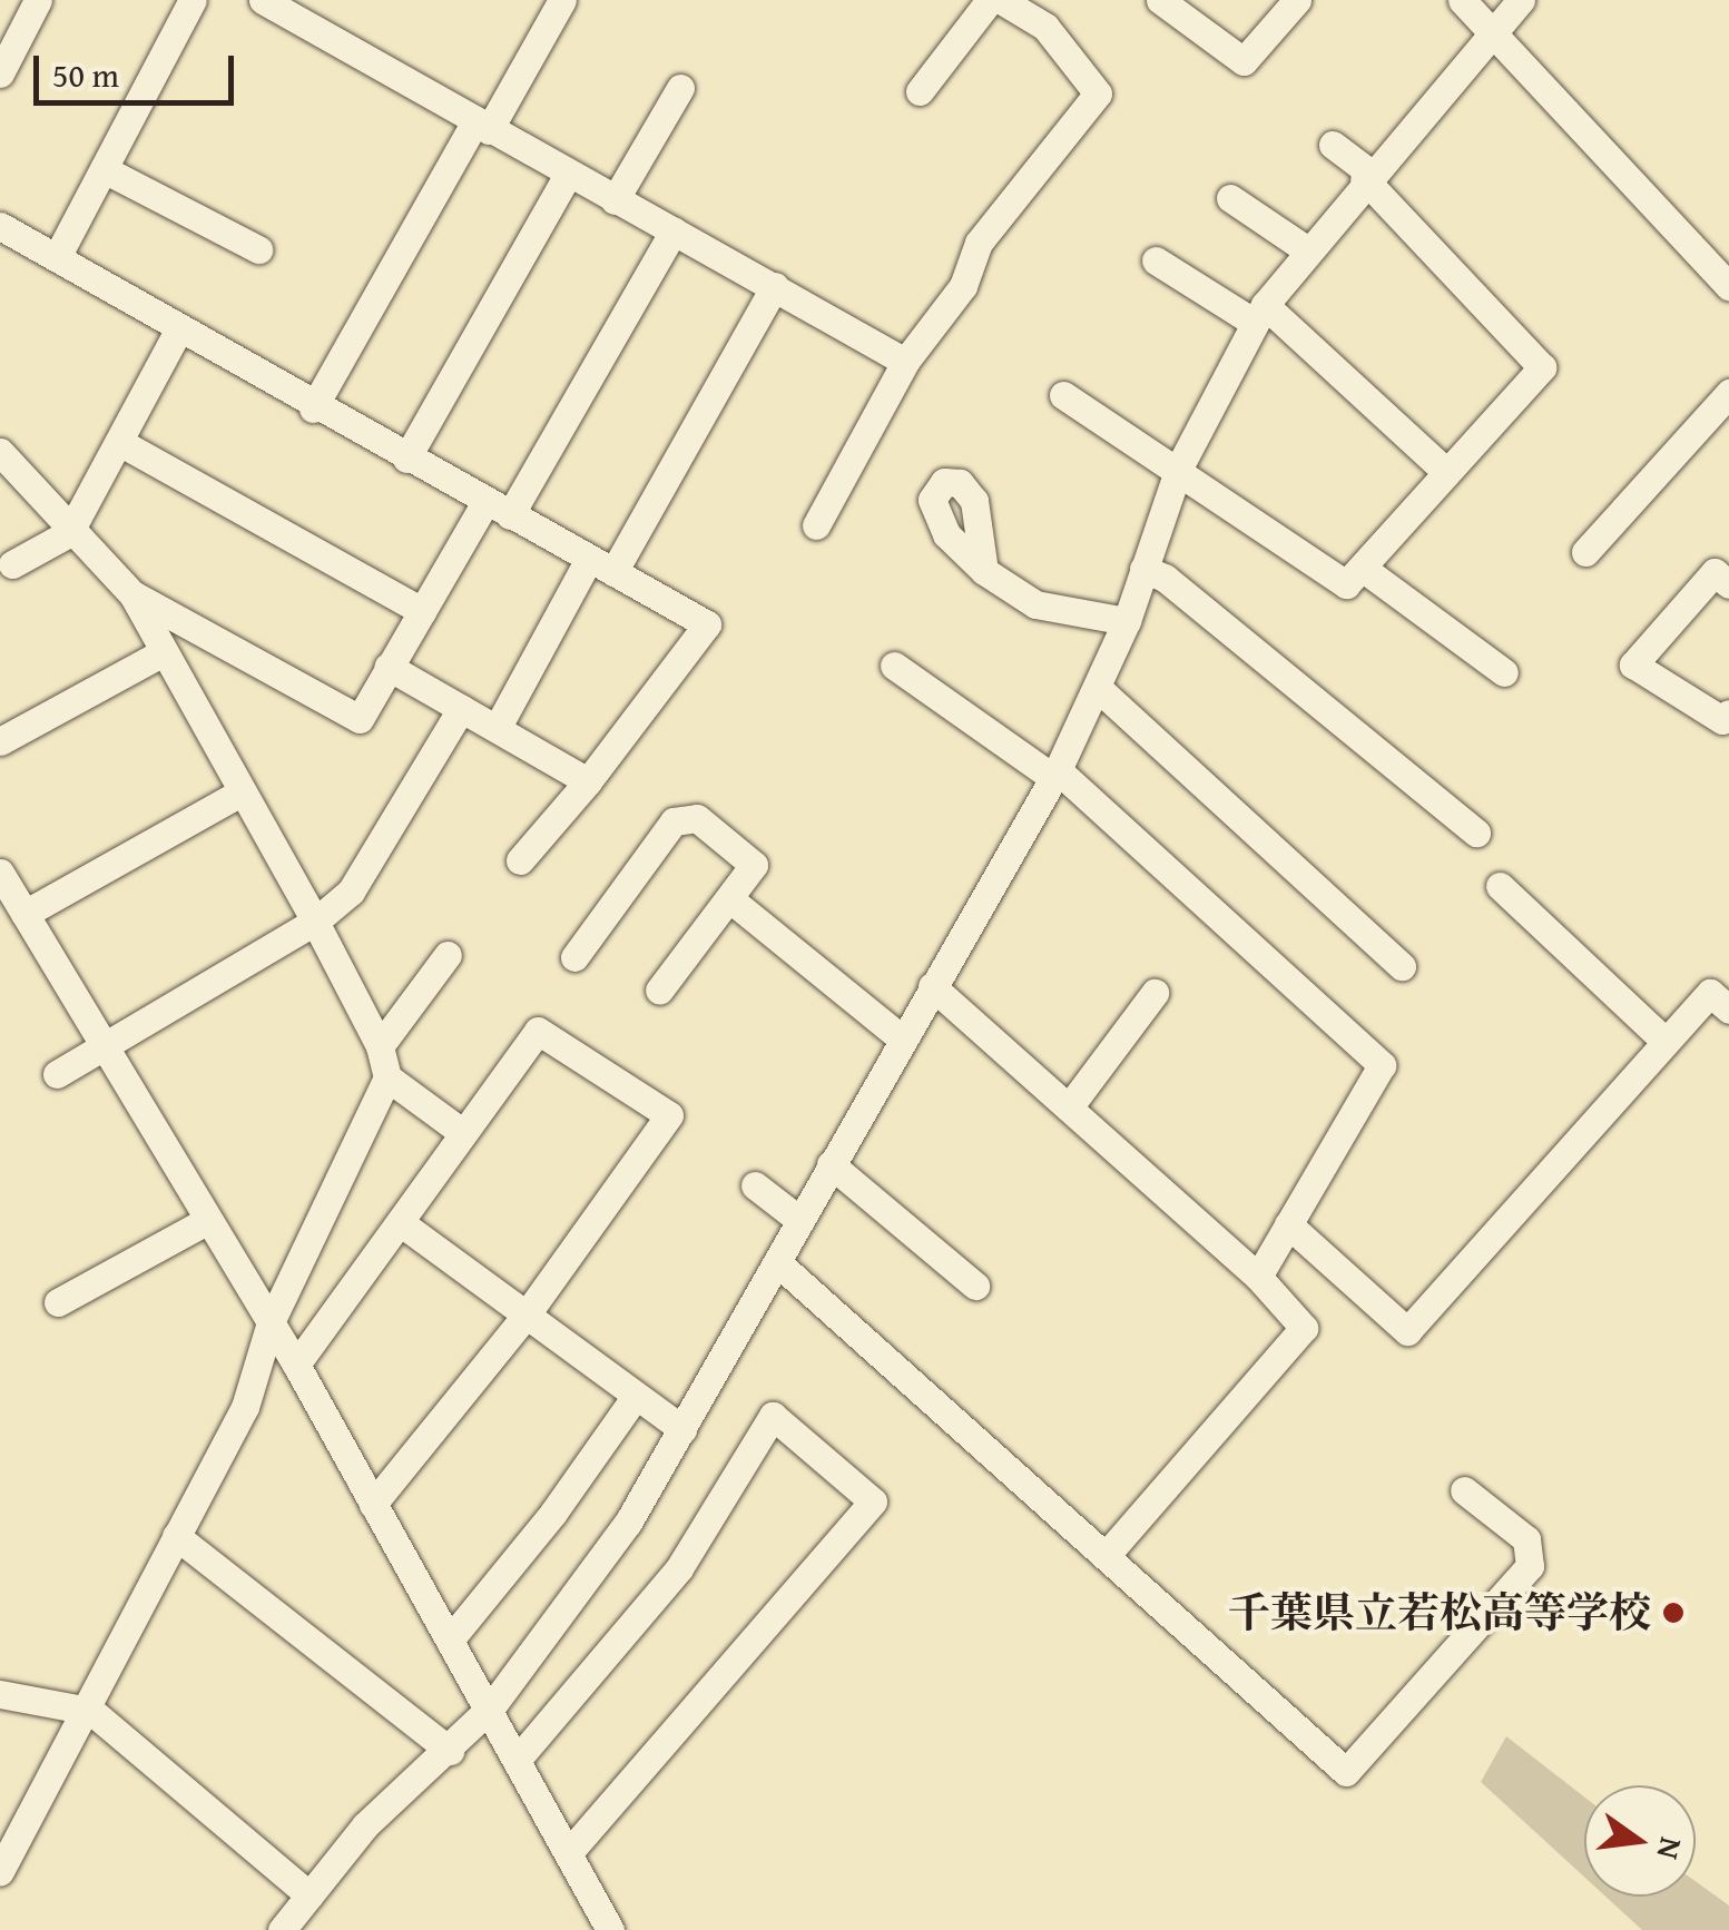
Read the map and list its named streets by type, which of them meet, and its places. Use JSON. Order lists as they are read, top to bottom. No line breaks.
{"places":["千葉県立若松高等学校"],"scale_bar":"50 m","north":"right"}
